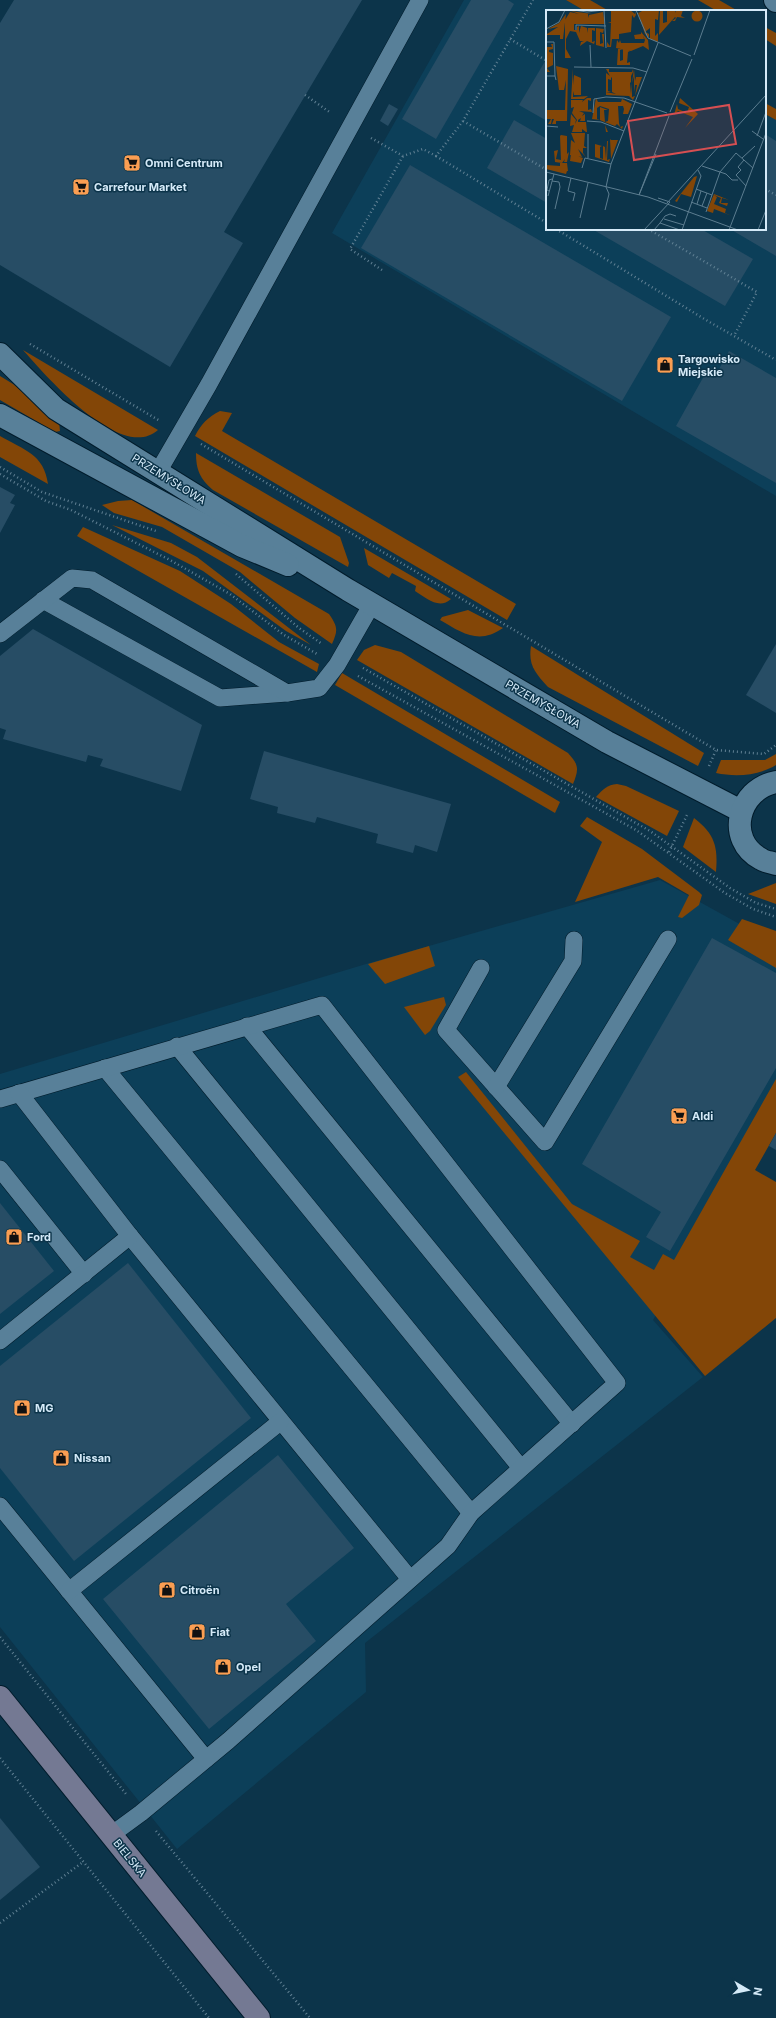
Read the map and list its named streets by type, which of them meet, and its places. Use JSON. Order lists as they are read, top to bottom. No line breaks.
{"streets":{"main road":["BIELSKA"],"street":["PRZEMYSŁOWA"]},"places":{"supermarket":["Omni Centrum","Carrefour Market","Aldi"],"shop":["Targowisko Miejskie","Ford","MG","Nissan","Citroën","Fiat","Opel"]},"north":"right"}
